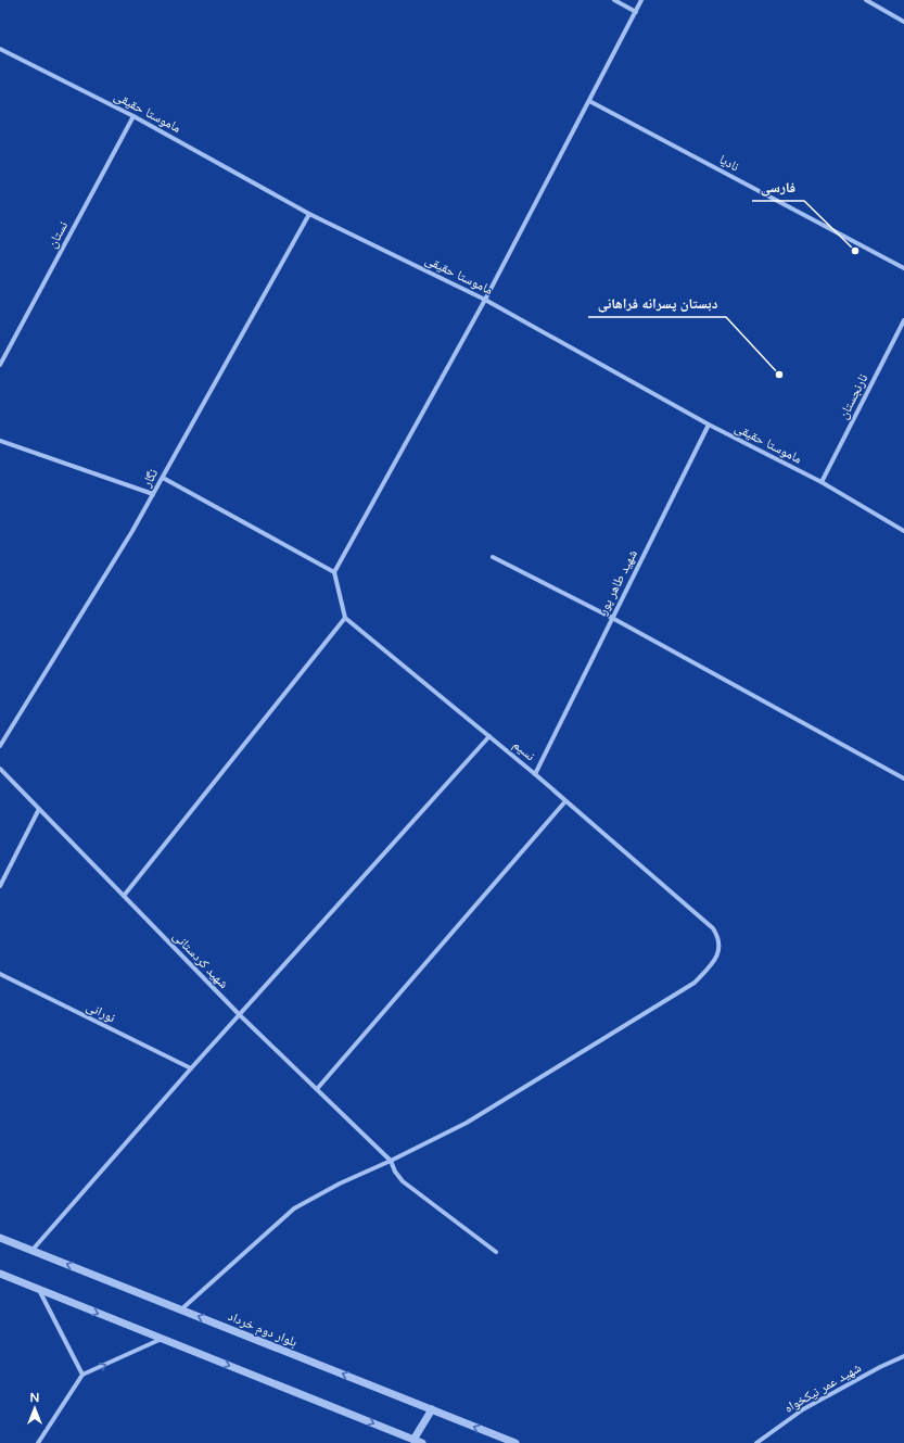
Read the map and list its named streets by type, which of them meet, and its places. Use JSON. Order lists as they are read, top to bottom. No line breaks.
{"streets":{"street":["ماموستا حقیقی","نادیا","نستان","نارنجستان","نگار","شهید طاهر پور","نسیم","شهید کردستانی","نورانی","بلوار دوم خرداد","شهید عمر نیکخواه"]},"crossings":[["ماموستا حقیقی","نستان"],["ماموستا حقیقی","نارنجستان"],["ماموستا حقیقی","نگار"],["ماموستا حقیقی","شهید طاهر پور"],["شهید طاهر پور","نسیم"],["نسیم","شهید کردستانی"]],"places":["فارسی","دبستان پسرانه فراهانی"],"north":"top"}
